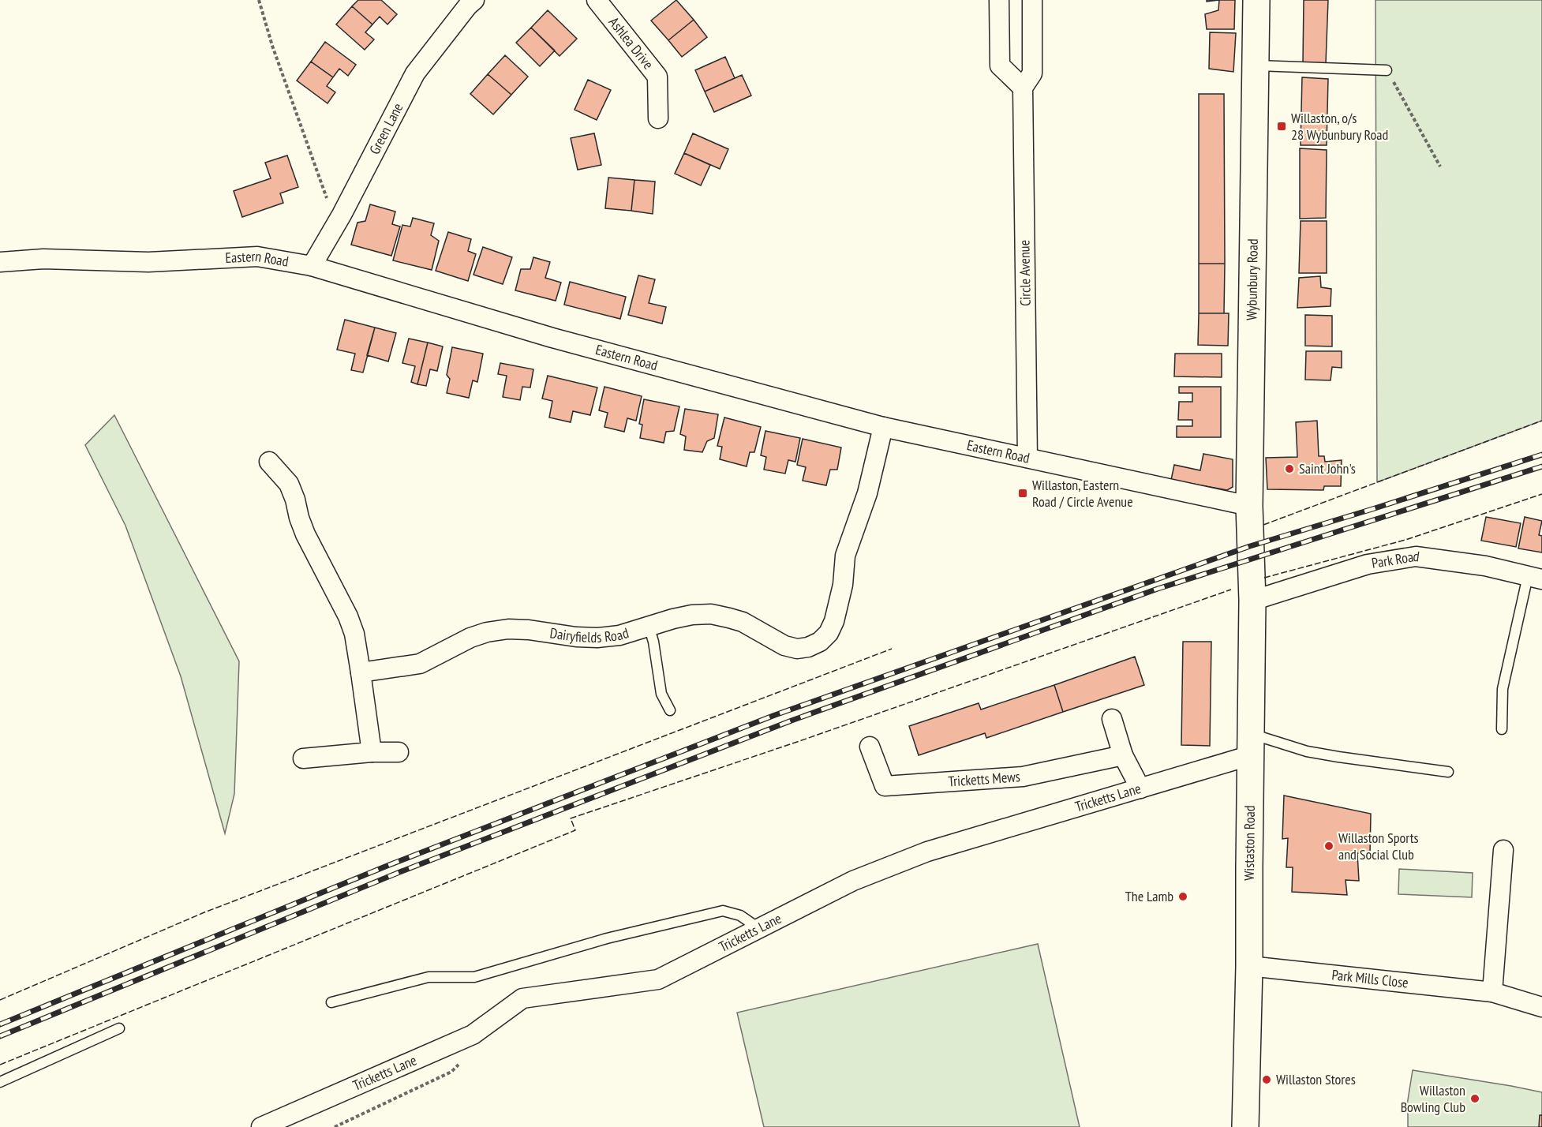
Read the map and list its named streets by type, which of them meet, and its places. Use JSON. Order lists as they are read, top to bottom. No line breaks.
{"streets":{"street":["Ashlea Drive","Green Lane","Eastern Road","Circle Avenue","Wybunbury Road","Park Road","Dairyfields Road","Tricketts Mews","Tricketts Lane","Wistaston Road","Park Mills Close"]},"crossings":[["Green Lane","Eastern Road"],["Eastern Road","Circle Avenue"],["Eastern Road","Wybunbury Road"],["Eastern Road","Dairyfields Road"],["Wybunbury Road","Wistaston Road"],["Park Road","Wistaston Road"],["Tricketts Lane","Wistaston Road"],["Wistaston Road","Park Mills Close"]],"places":{"transit":["Willaston, o/s 28 Wybunbury Road","Willaston, Eastern Road / Circle Avenue"],"other":["Saint John's","Willaston Sports and Social Club","The Lamb","Willaston Stores","Willaston Bowling Club"]}}
